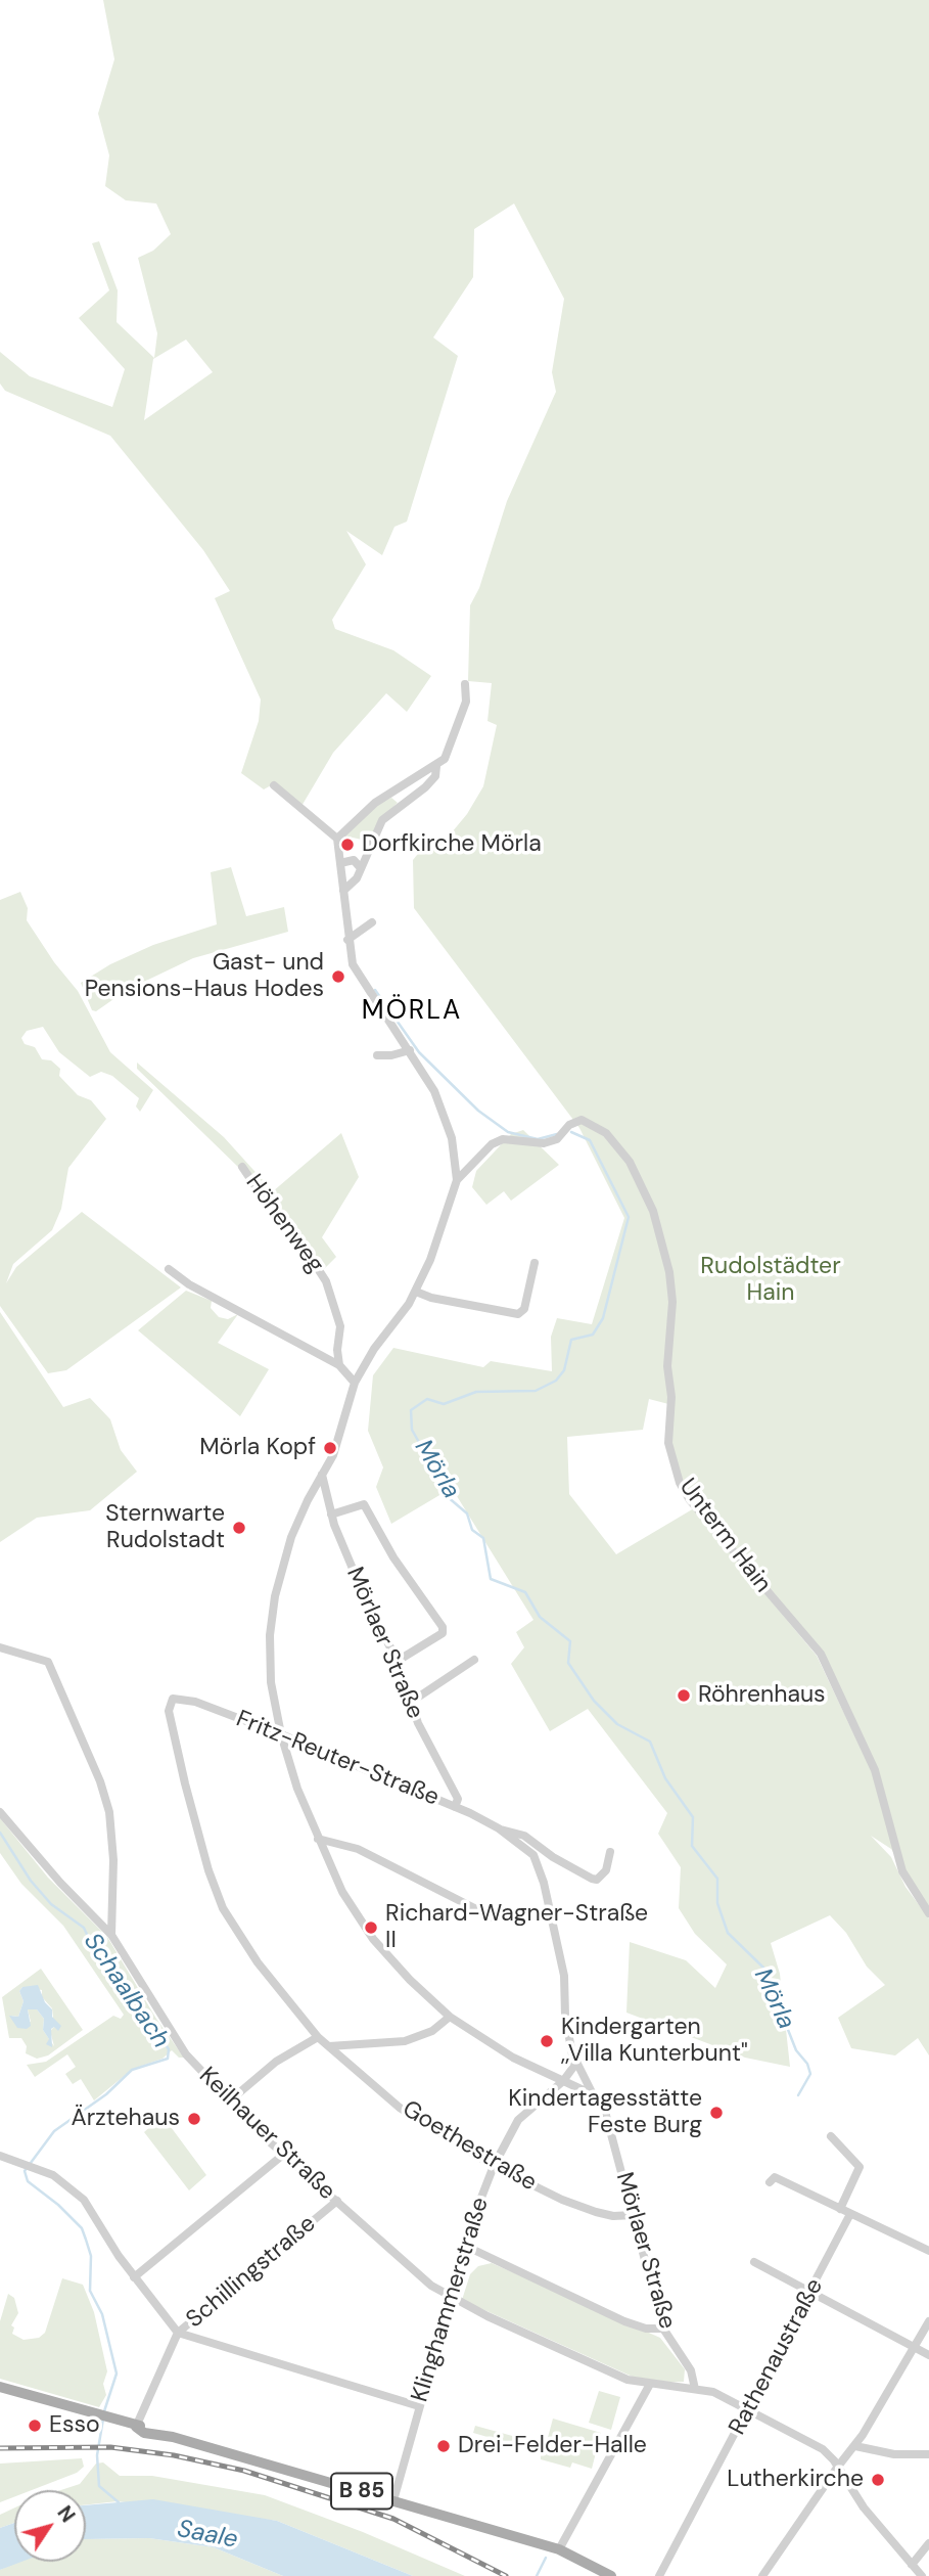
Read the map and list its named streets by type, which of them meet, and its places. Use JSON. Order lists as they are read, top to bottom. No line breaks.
{"streets":{"main road":["B 85"],"street":["Höhenweg","Unterm Hain","Mörlaer Straße","Fritz-Reuter-Straße","Keilhauer Straße","Goethestraße","Schillingstraße","Klinghammerstraße","Rathenaustraße"]},"crossings":[["Mörlaer Straße","Fritz-Reuter-Straße"],["Mörlaer Straße","Keilhauer Straße"],["Mörlaer Straße","Goethestraße"],["Fritz-Reuter-Straße","Goethestraße"],["Keilhauer Straße","Schillingstraße"],["Keilhauer Straße","Klinghammerstraße"],["Keilhauer Straße","Rathenaustraße"],["Goethestraße","Klinghammerstraße"],["Schillingstraße","B 85"],["Klinghammerstraße","B 85"]],"districts":["MÖRLA"],"water":["Mörla","Schaalbach","Saale"],"parks":["Rudolstädter Hain"],"places":["Dorfkirche Mörla","Gast- und Pensions-Haus Hodes","Mörla Kopf","Sternwarte Rudolstadt","Röhrenhaus","Richard-Wagner-Straße II","Kindergarten ,,Villa Kunterbunt\"","Kindertagesstätte Feste Burg","Ärztehaus","Esso","Drei-Felder-Halle","Lutherkirche"],"north":"top right"}
